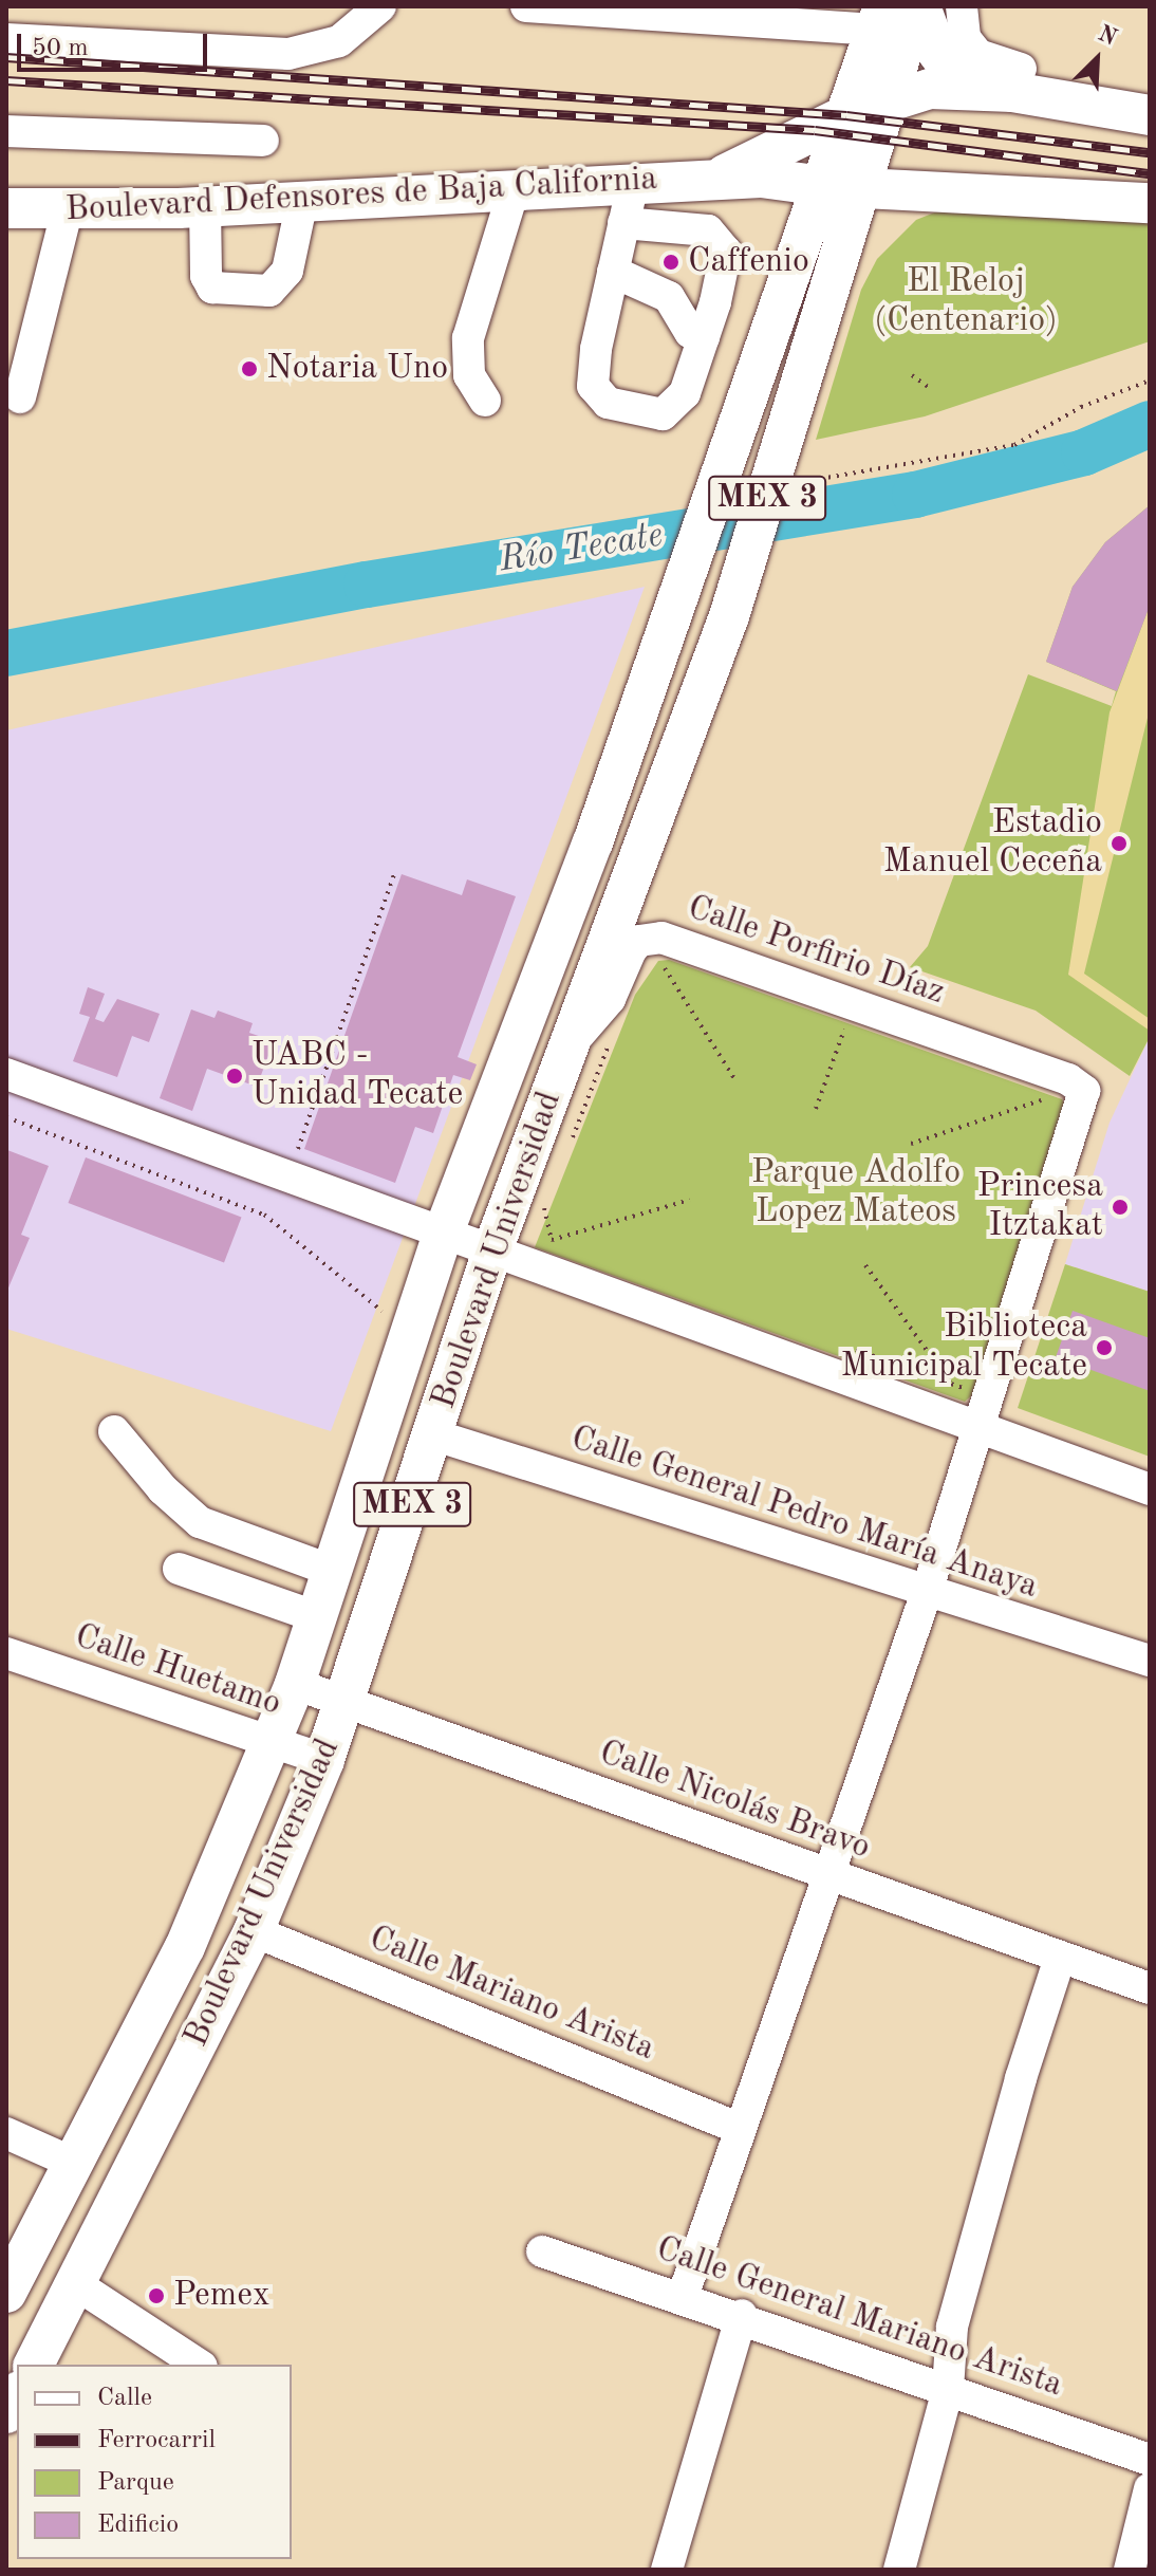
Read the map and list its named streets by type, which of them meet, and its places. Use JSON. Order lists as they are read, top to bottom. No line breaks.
{"streets":{"main road":["Boulevard Defensores de Baja California","MEX 3","Boulevard Universidad"],"street":["Calle Porfirio Díaz","Calle General Pedro María Anaya","Calle Huetamo","Calle Nicolás Bravo","Calle Mariano Arista","Calle General Mariano Arista"]},"crossings":[["Boulevard Defensores de Baja California","MEX 3"],["Boulevard Defensores de Baja California","Boulevard Universidad"],["MEX 3","Boulevard Universidad"],["Calle Porfirio Díaz","Boulevard Universidad"],["Boulevard Universidad","Calle General Pedro María Anaya"],["Boulevard Universidad","Calle Huetamo"],["Boulevard Universidad","Calle Nicolás Bravo"],["Boulevard Universidad","Calle Mariano Arista"]],"water":["Río Tecate"],"parks":["El Reloj (Centenario)","Parque Adolfo Lopez Mateos"],"places":["Caffenio","Notaria Uno","Estadio Manuel Ceceña","UABC - Unidad Tecate","Princesa Itztakat","Biblioteca Municipal Tecate","Pemex"],"legend":["Calle","Ferrocarril","Parque","Edificio"],"scale_bar":"50 m","north":"top right"}
